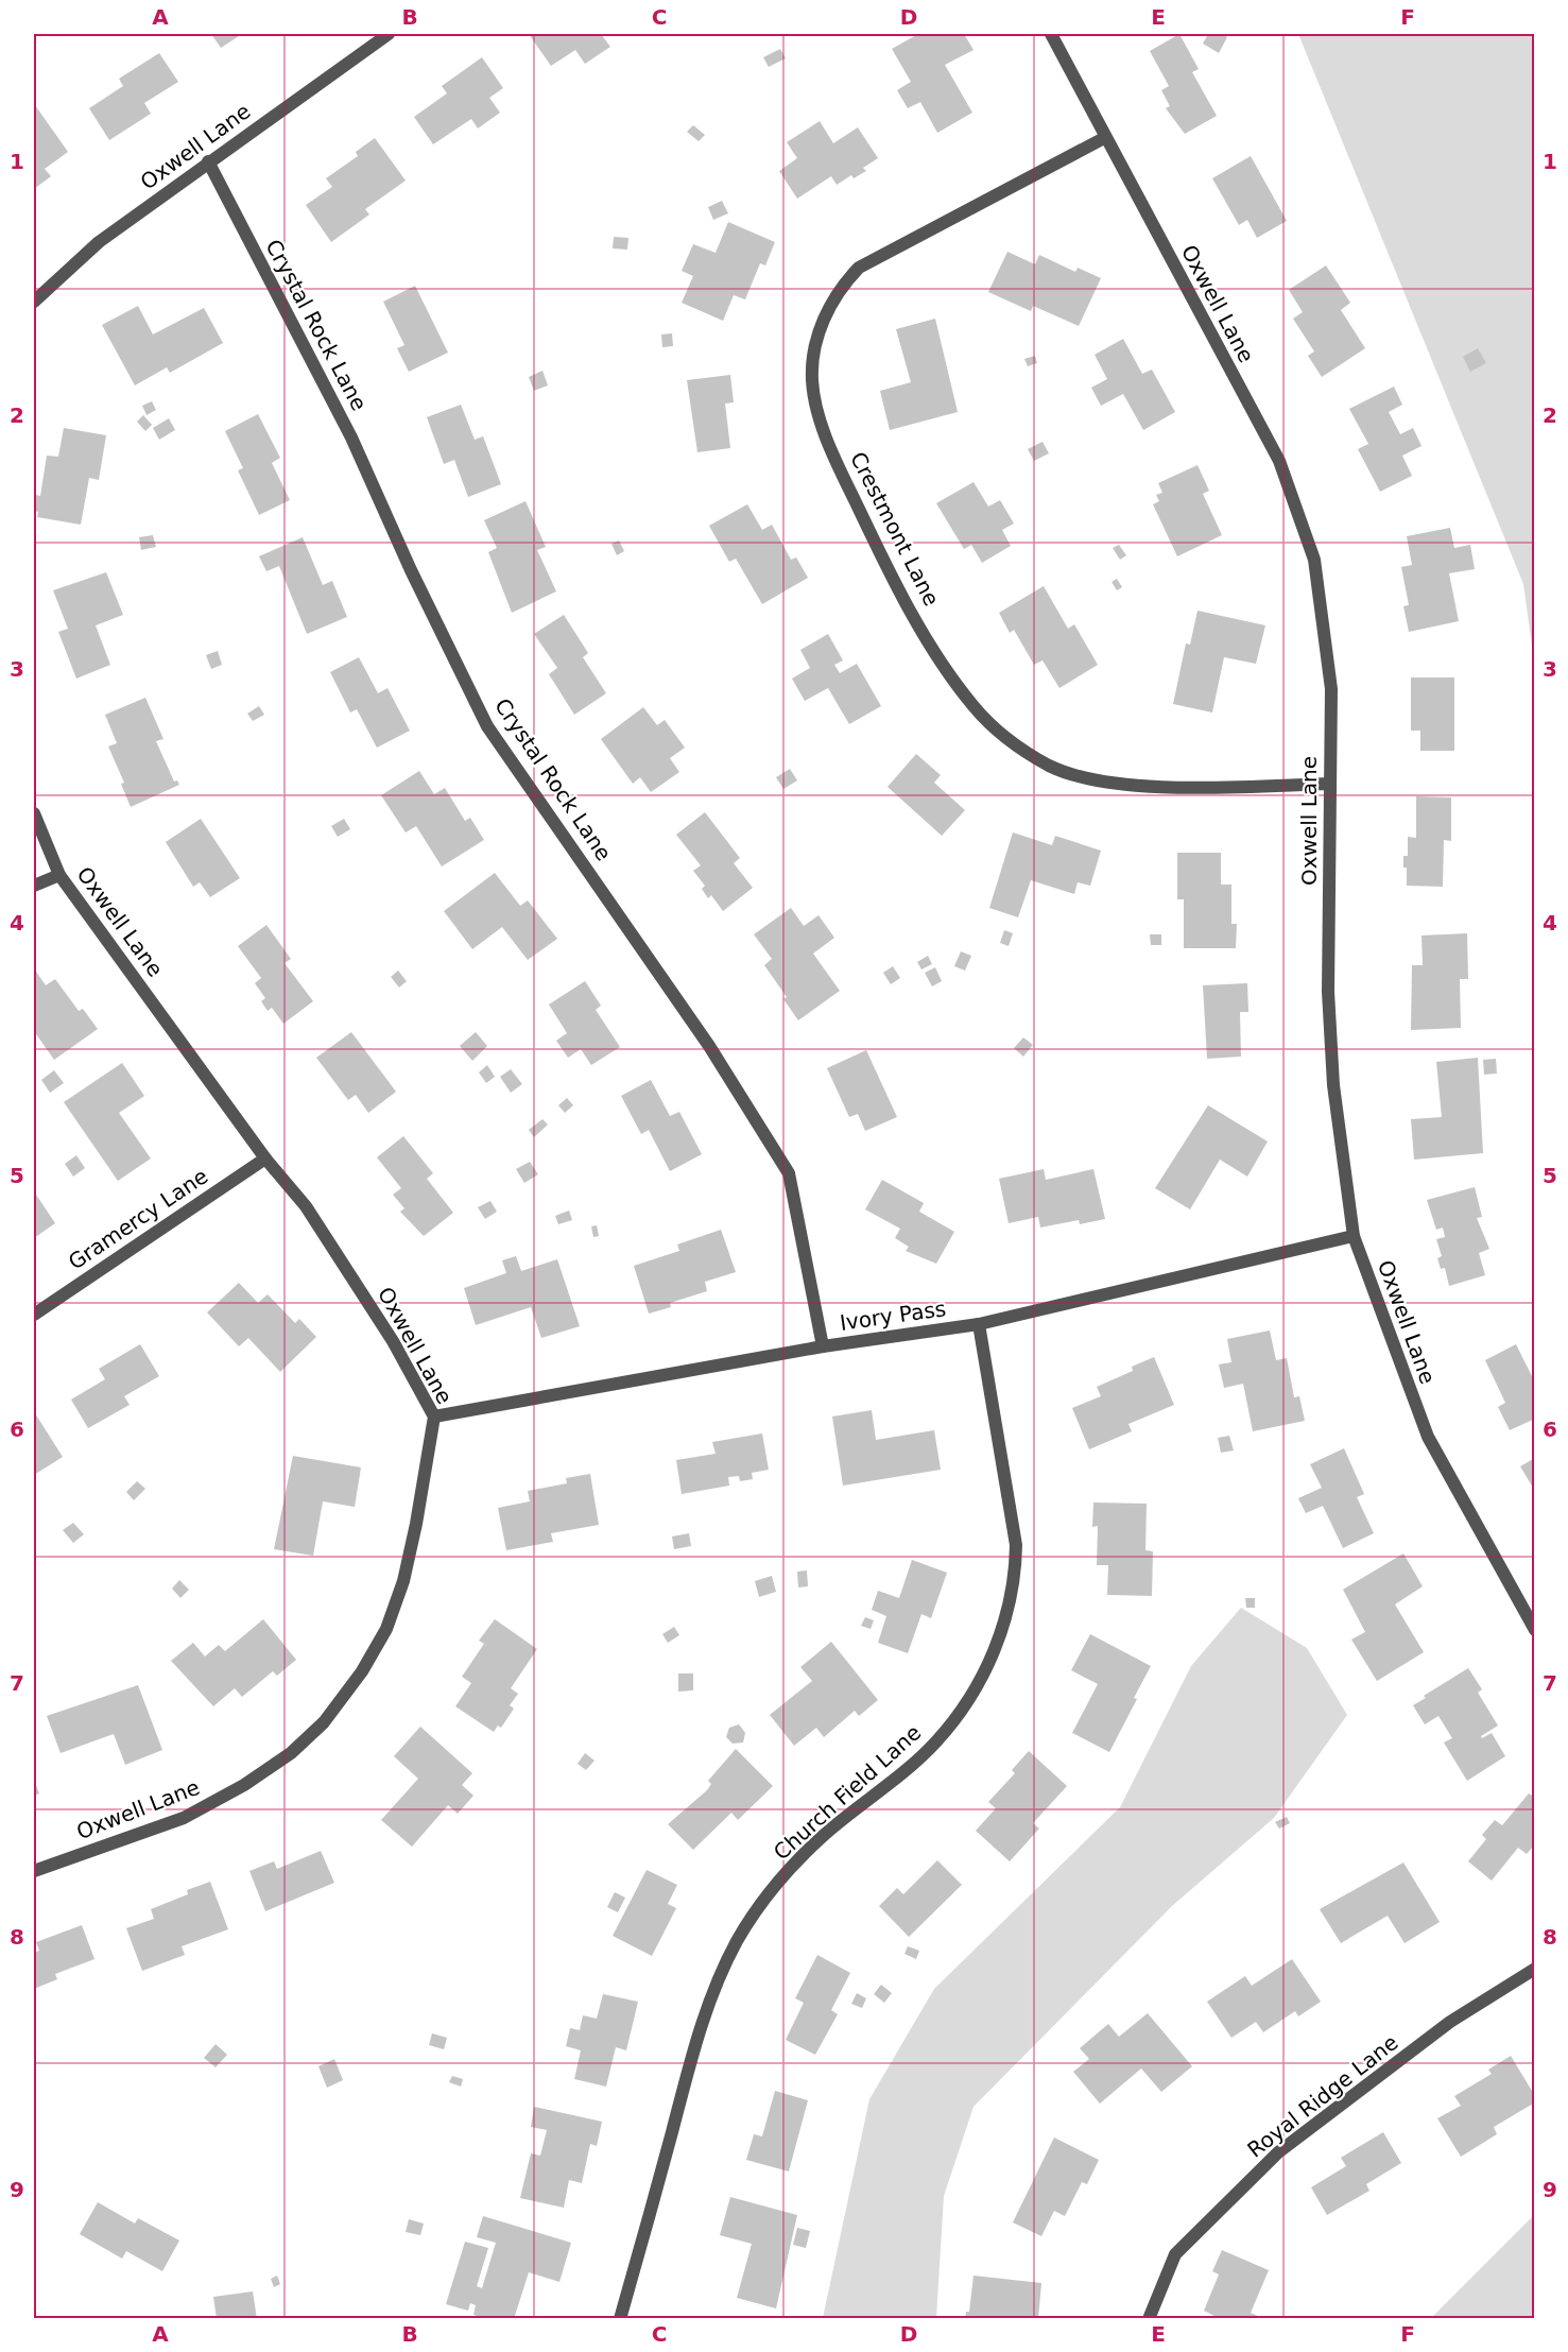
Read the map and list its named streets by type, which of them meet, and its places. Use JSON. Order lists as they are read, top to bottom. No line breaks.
{"streets":{"street":["Oxwell Lane","Crystal Rock Lane","Crestmont Lane","Gramercy Lane","Ivory Pass","Church Field Lane","Royal Ridge Lane"]},"crossings":[["Oxwell Lane","Crystal Rock Lane"],["Oxwell Lane","Crestmont Lane"],["Oxwell Lane","Gramercy Lane"],["Oxwell Lane","Ivory Pass"],["Crystal Rock Lane","Ivory Pass"],["Ivory Pass","Church Field Lane"]],"grid":{"columns":["A","B","C","D","E","F"],"rows":["1","2","3","4","5","6","7","8","9"]}}
